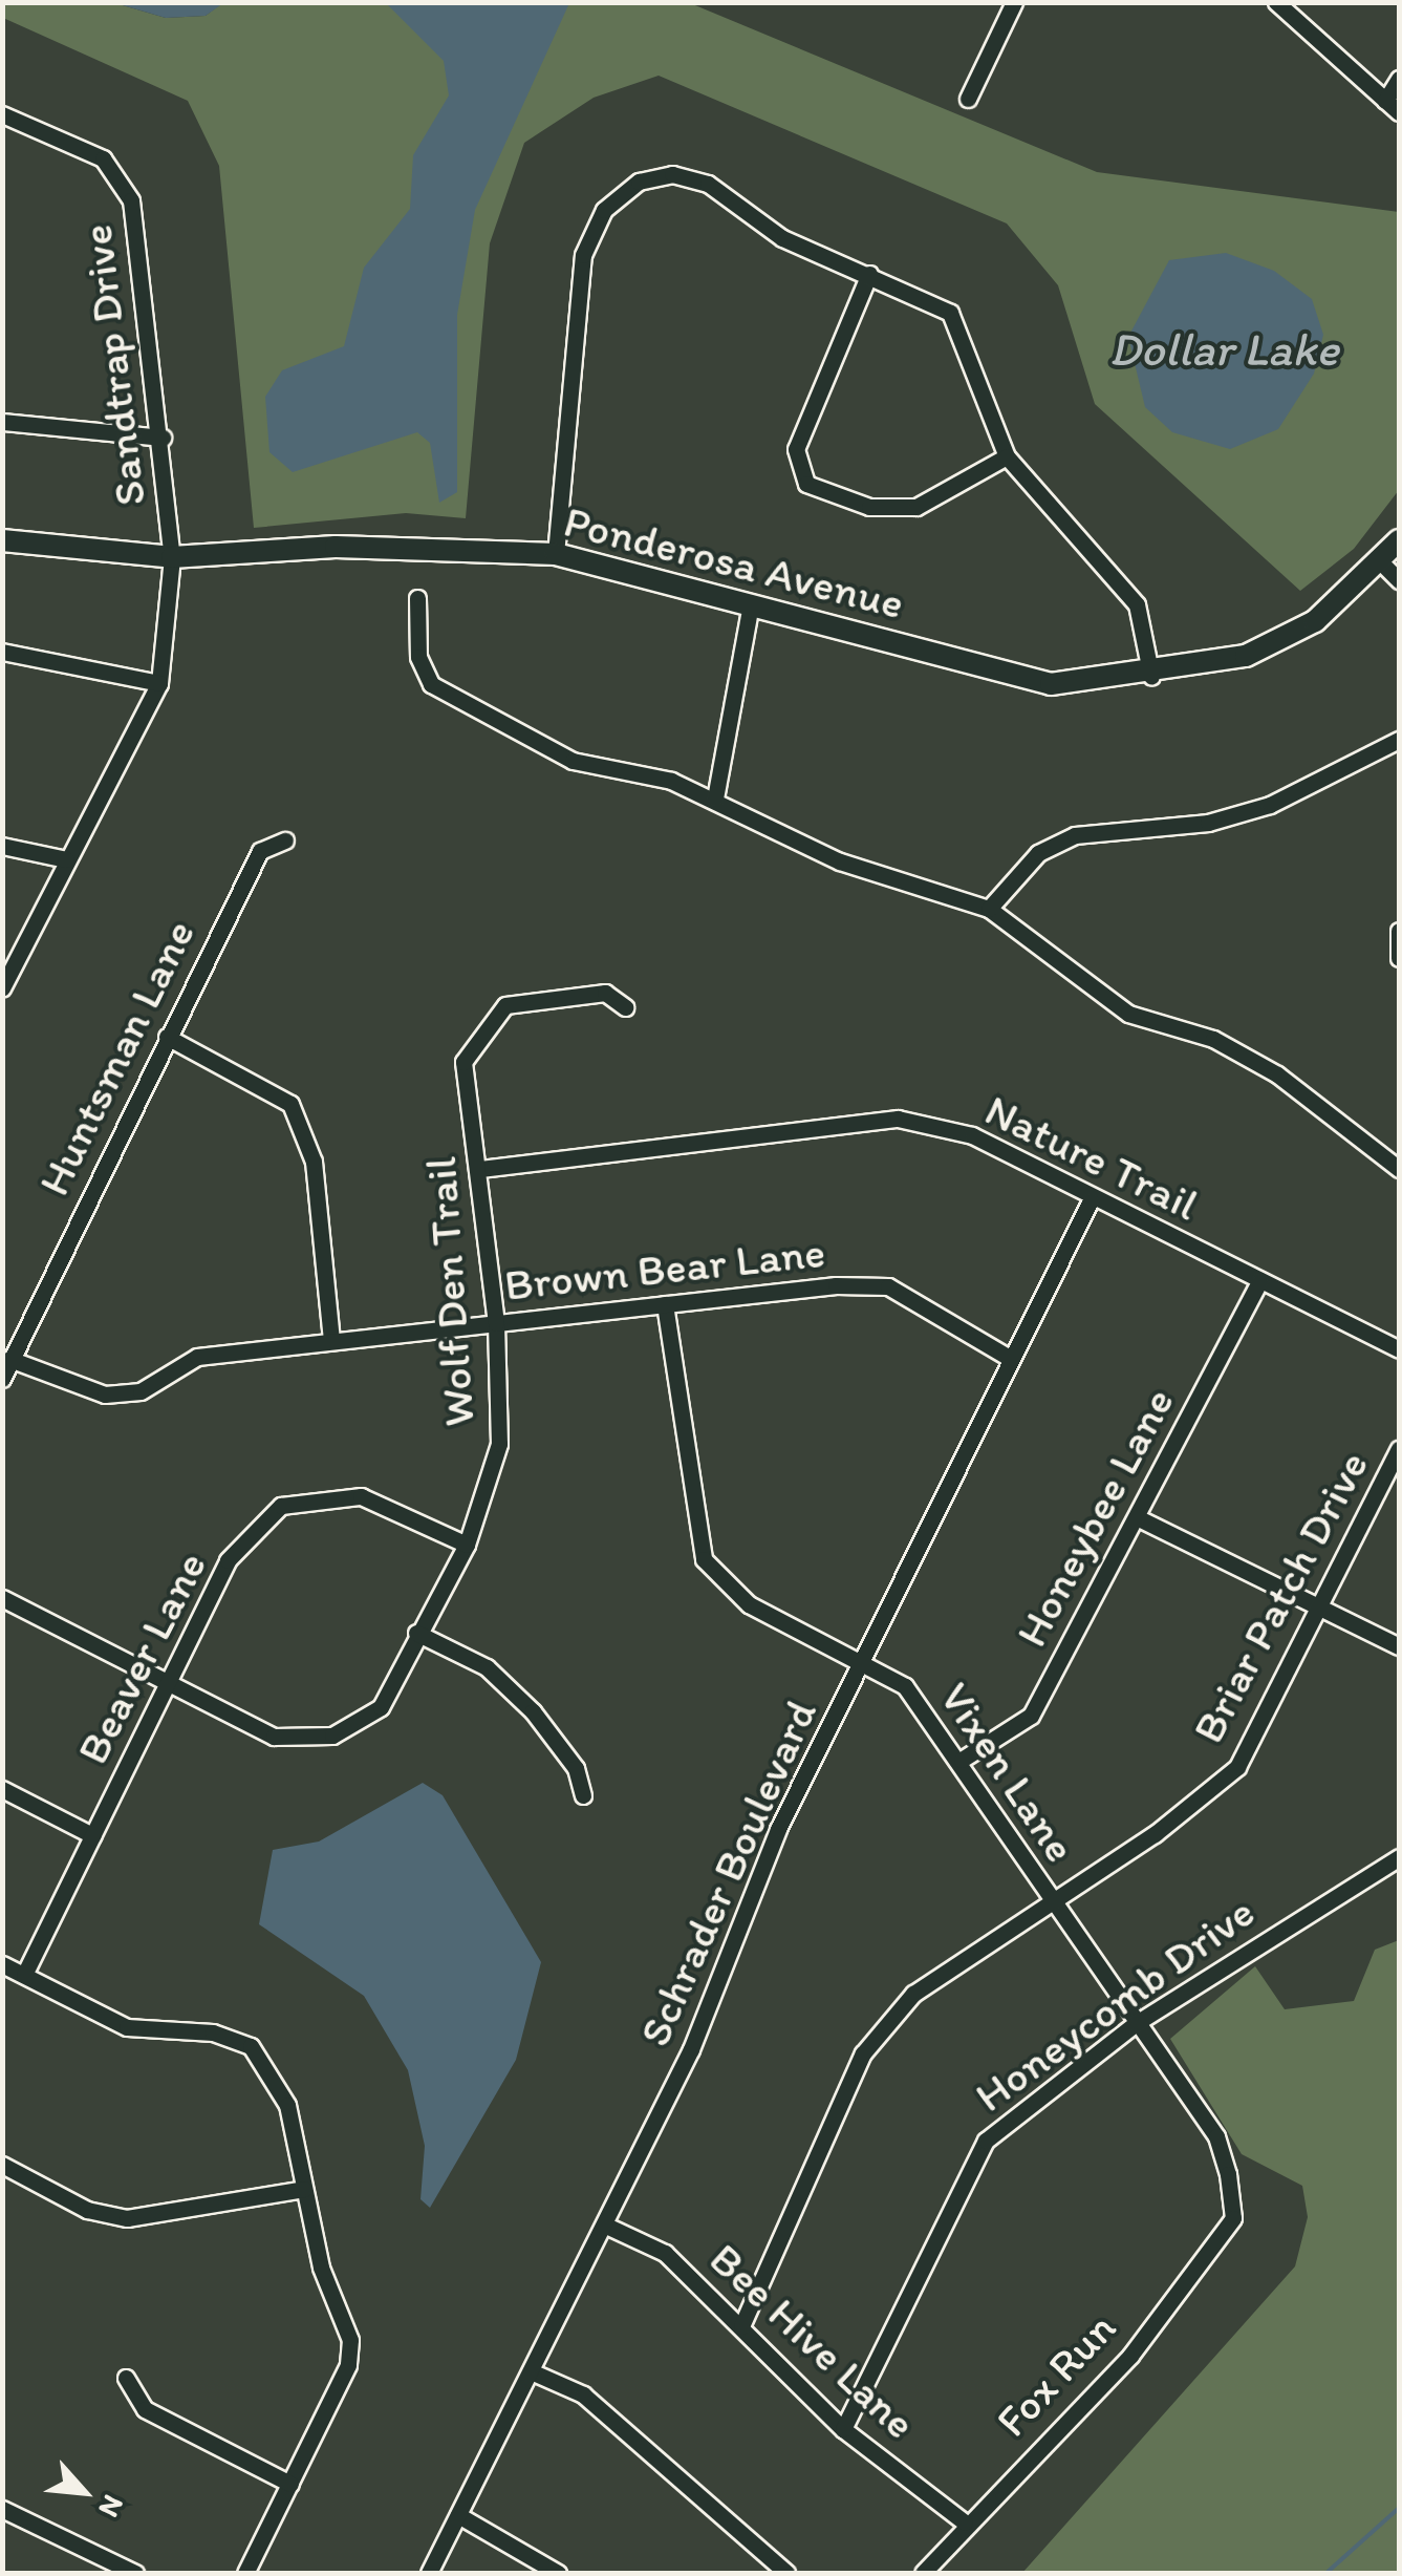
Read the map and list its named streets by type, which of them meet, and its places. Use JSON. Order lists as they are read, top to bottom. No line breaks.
{"streets":{"street":["Sandtrap Drive","Ponderosa Avenue","Huntsman Lane","Nature Trail","Brown Bear Lane","Wolf Den Trail","Honeybee Lane","Briar Patch Drive","Beaver Lane","Vixen Lane","Schrader Boulevard","Honeycomb Drive","Bee Hive Lane","Fox Run"]},"crossings":[["Sandtrap Drive","Ponderosa Avenue"],["Huntsman Lane","Brown Bear Lane"],["Nature Trail","Wolf Den Trail"],["Nature Trail","Honeybee Lane"],["Nature Trail","Schrader Boulevard"],["Brown Bear Lane","Wolf Den Trail"],["Brown Bear Lane","Vixen Lane"],["Brown Bear Lane","Schrader Boulevard"],["Wolf Den Trail","Beaver Lane"],["Honeybee Lane","Vixen Lane"],["Briar Patch Drive","Vixen Lane"],["Briar Patch Drive","Bee Hive Lane"],["Vixen Lane","Schrader Boulevard"],["Vixen Lane","Honeycomb Drive"],["Vixen Lane","Fox Run"],["Schrader Boulevard","Bee Hive Lane"],["Honeycomb Drive","Bee Hive Lane"],["Bee Hive Lane","Fox Run"]],"water":["Dollar Lake"],"north":"bottom right"}
